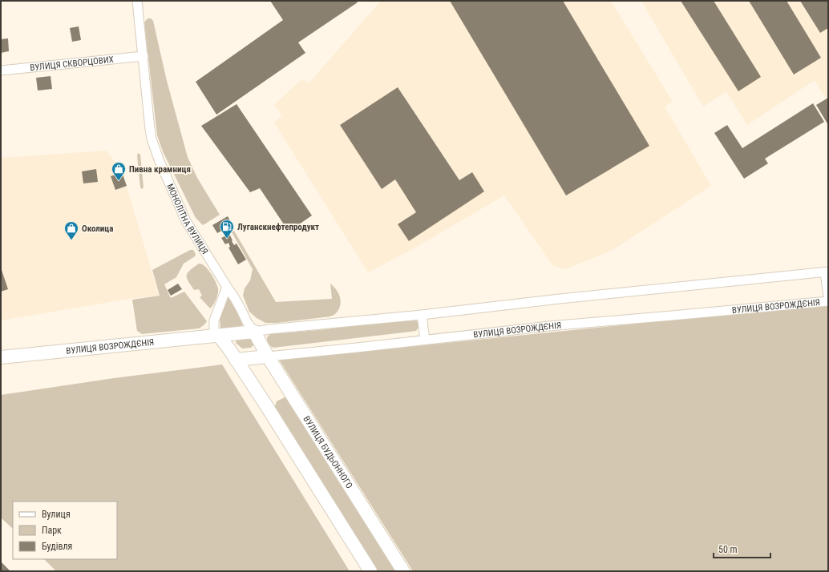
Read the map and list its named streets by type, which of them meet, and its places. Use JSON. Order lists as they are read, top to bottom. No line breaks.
{"streets":{"main road":["ВУЛИЦЯ ВОЗРОЖДЄНІЯ","ВУЛИЦЯ БУДЬОННОГО"],"street":["ВУЛИЦЯ СКВОРЦОВИХ","МОНОЛІТНА ВУЛИЦЯ"]},"crossings":[["ВУЛИЦЯ СКВОРЦОВИХ","МОНОЛІТНА ВУЛИЦЯ"],["МОНОЛІТНА ВУЛИЦЯ","ВУЛИЦЯ ВОЗРОЖДЄНІЯ"],["МОНОЛІТНА ВУЛИЦЯ","ВУЛИЦЯ БУДЬОННОГО"],["ВУЛИЦЯ ВОЗРОЖДЄНІЯ","ВУЛИЦЯ БУДЬОННОГО"]],"places":{"shop":["Пивна крамниця","Околица"],"fuel station":["Луганскнефтепродукт"]},"legend":["Вулиця","Парк","Будівля"],"scale_bar":"50 m"}
